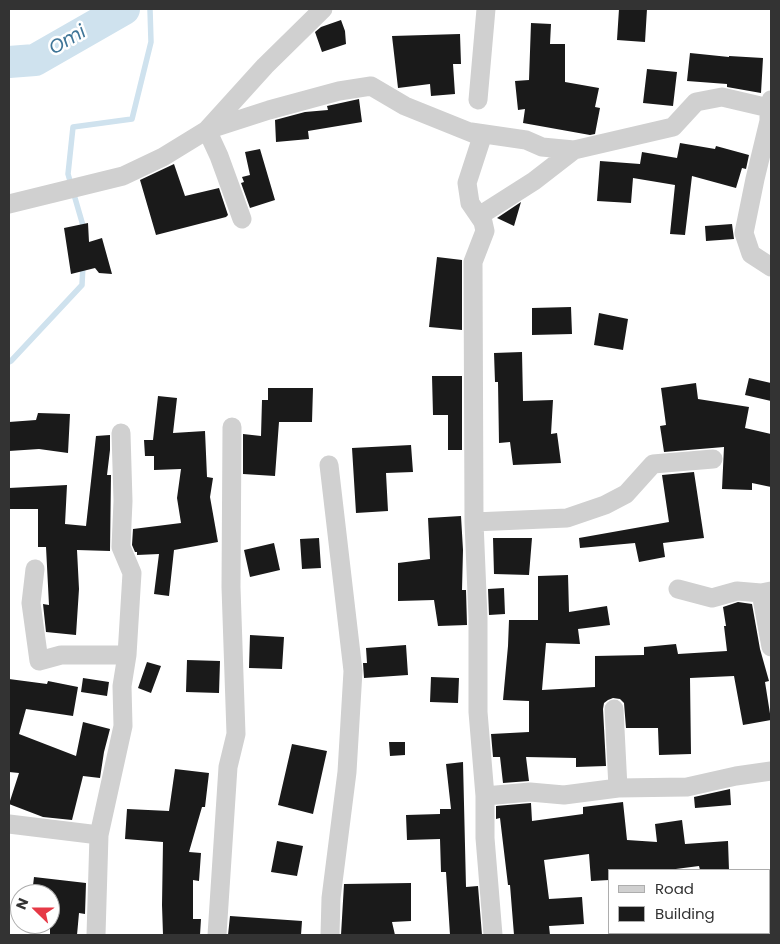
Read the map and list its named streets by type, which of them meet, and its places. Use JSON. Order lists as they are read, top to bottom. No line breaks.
{"water":["Omi"],"legend":["Road","Building"],"north":"left"}
